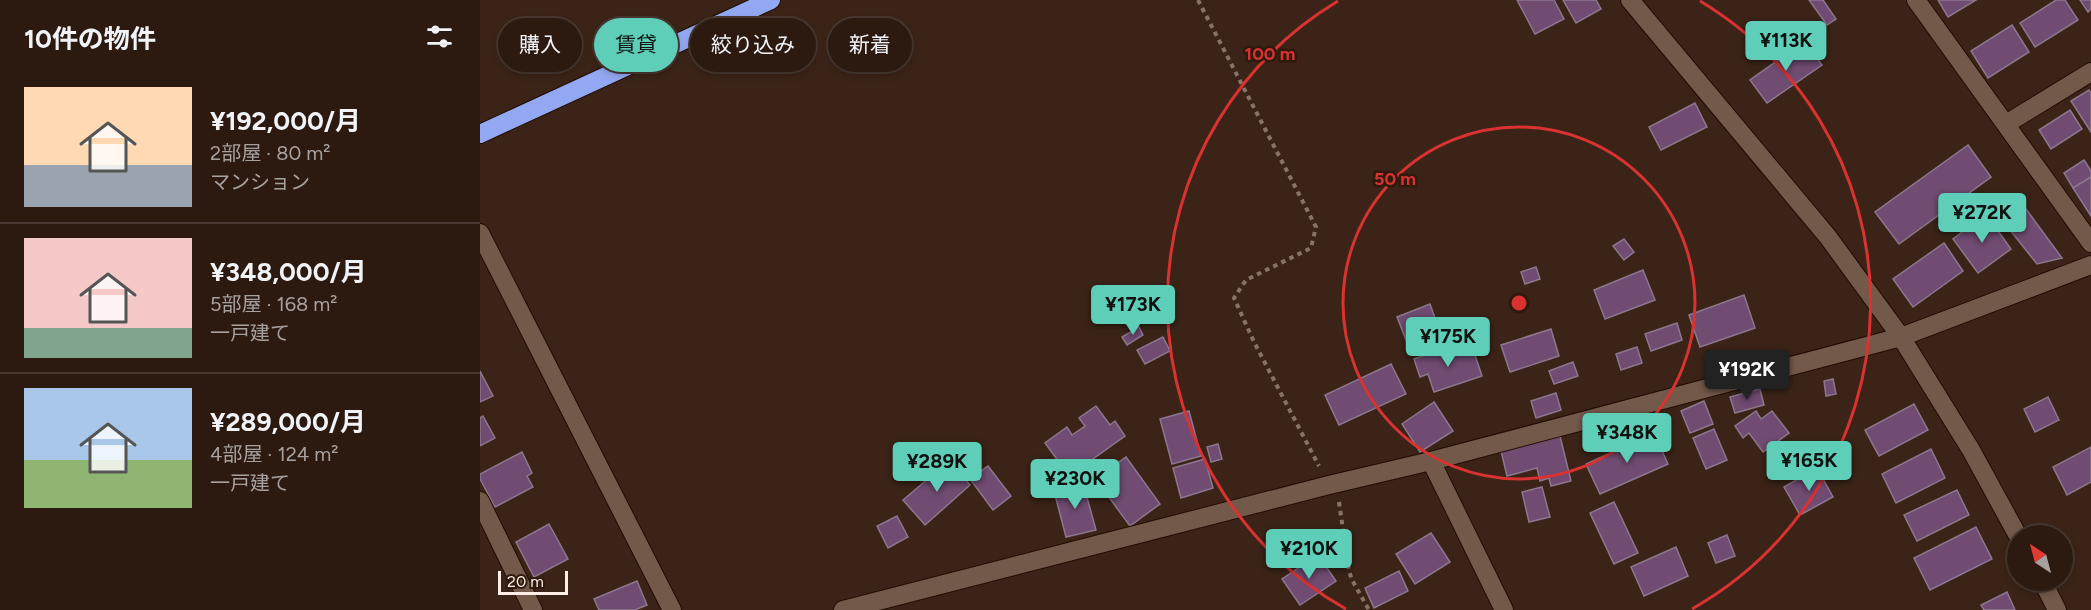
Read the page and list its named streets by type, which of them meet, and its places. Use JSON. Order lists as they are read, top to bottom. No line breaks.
{"scale_bar":"20 m","north":"top left","page":{"heading":"10件の物件","chip":["購入","賃貸","絞り込み","新着"],"price":["¥113K","¥272K","¥173K","¥175K","¥192K","¥348K","¥165K","¥289K","¥230K","¥210K"],"list":[{"name":"¥192,000/月","note":"2部屋 · 80 m² · マンション"},{"name":"¥348,000/月","note":"5部屋 · 168 m² · 一戸建て"},{"name":"¥289,000/月","note":"4部屋 · 124 m² · 一戸建て"}],"scale":"20 m"},"rings":["100 m","50 m"]}
